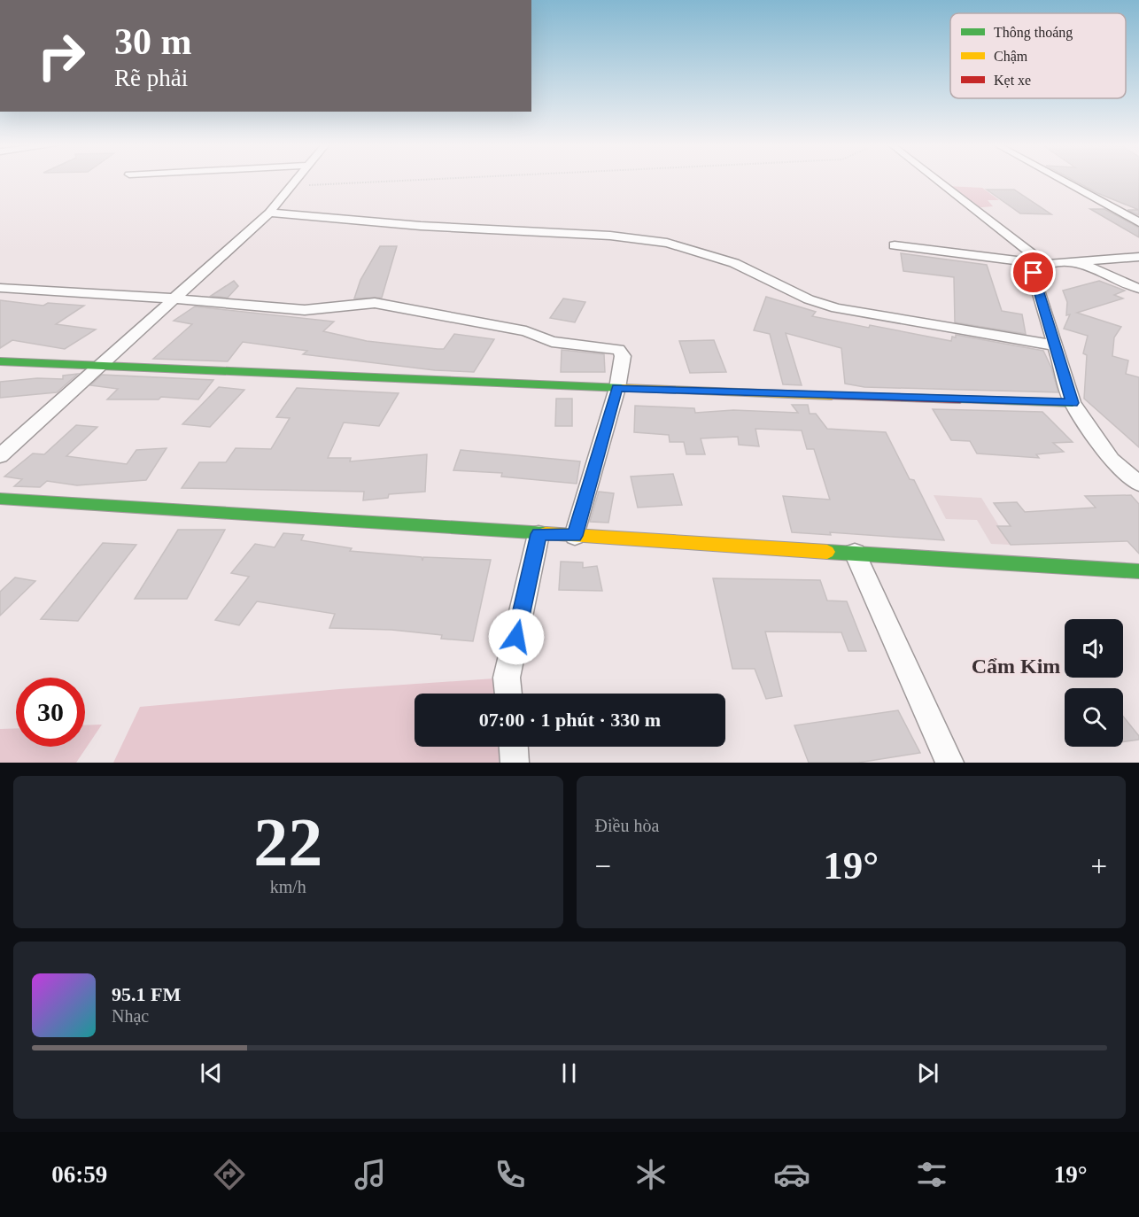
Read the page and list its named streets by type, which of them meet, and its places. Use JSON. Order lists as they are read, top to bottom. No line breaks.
{"districts":["Cẩm Kim"],"legend":["Thông thoáng","Chậm","Kẹt xe"],"page":{"turn":["30 m","Rẽ phải"],"limit":"30","trip":"07:00 · 1 phút · 330 m","tile":[["22","km/h"],"Điều hòa"],"heat":["−","19°","+"],"song":["95.1 FM","Nhạc"],"tabs":["06:59","19°"]}}
